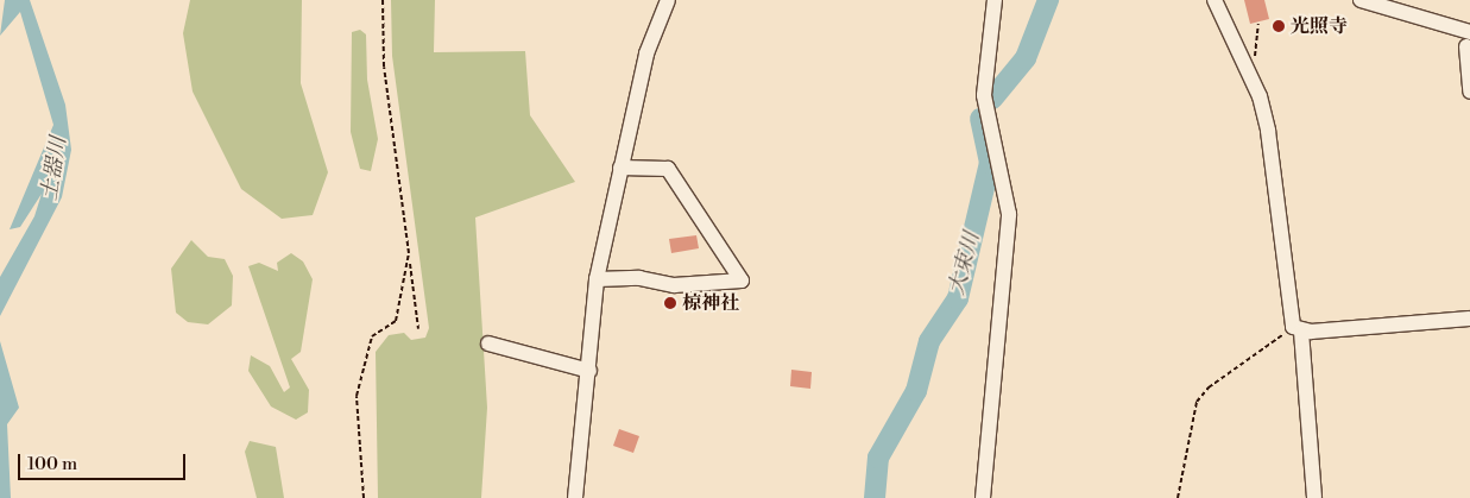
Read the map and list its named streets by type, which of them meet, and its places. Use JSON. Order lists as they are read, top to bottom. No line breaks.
{"water":["土器川","大束川"],"places":["光照寺","椋神社"],"scale_bar":"100 m"}
